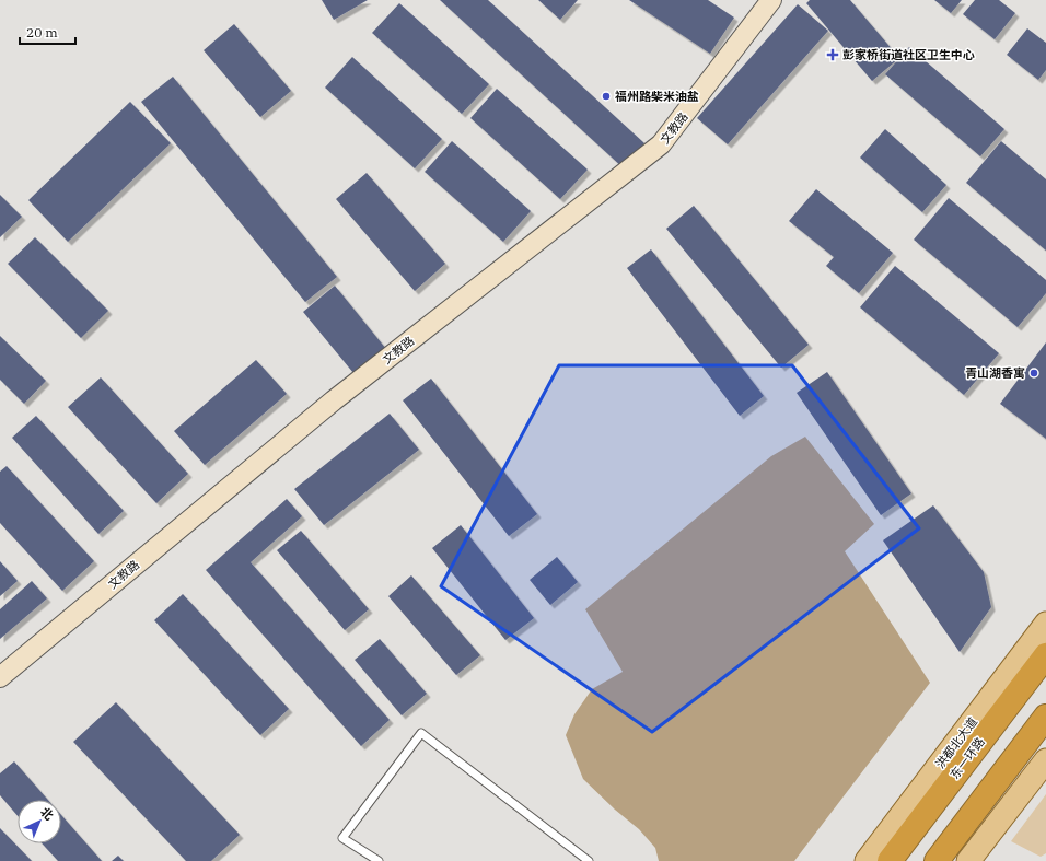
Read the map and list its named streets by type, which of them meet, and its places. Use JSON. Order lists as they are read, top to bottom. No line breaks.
{"streets":{"highway":["东一环路"],"main road":["洪都北大道"],"street":["文教路"]},"places":{"health":["彭家桥街道社区卫生中心"],"other":["福州路柴米油盐","青山湖香寓"]},"scale_bar":"20 m","north":"top right"}
